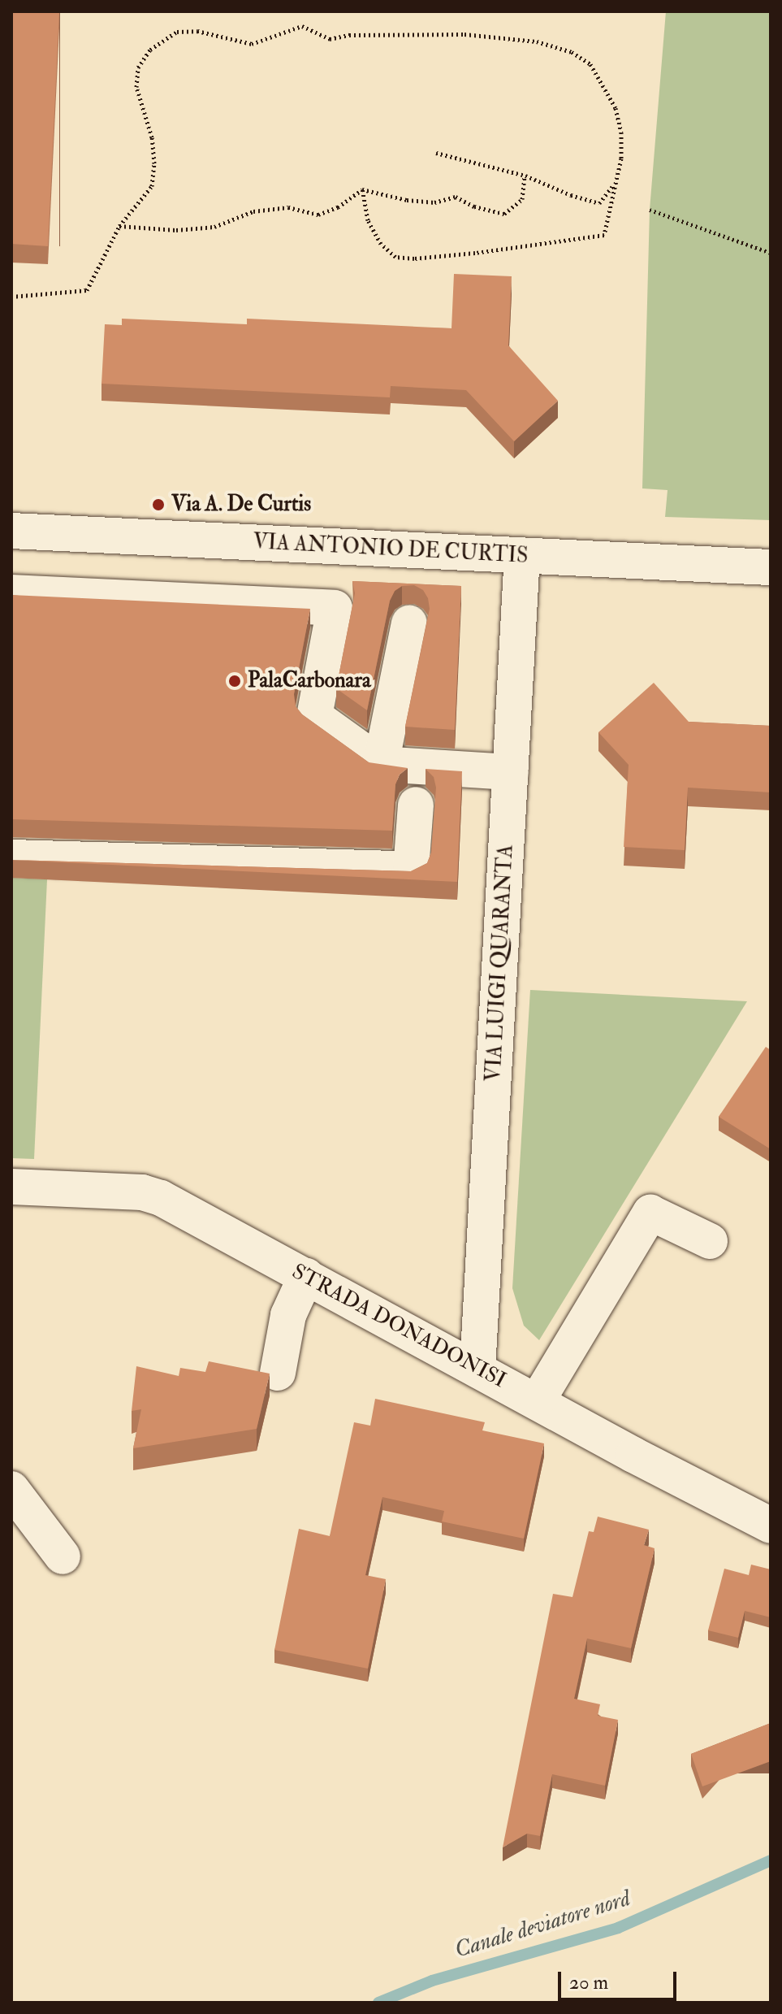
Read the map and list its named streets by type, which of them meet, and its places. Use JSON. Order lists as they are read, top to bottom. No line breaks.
{"streets":{"street":["VIA ANTONIO DE CURTIS","VIA LUIGI QUARANTA","STRADA DONADONISI"]},"crossings":[["VIA ANTONIO DE CURTIS","VIA LUIGI QUARANTA"],["VIA LUIGI QUARANTA","STRADA DONADONISI"]],"water":["Canale deviatore nord"],"places":["Via A. De Curtis","PalaCarbonara"],"scale_bar":"20 m"}
